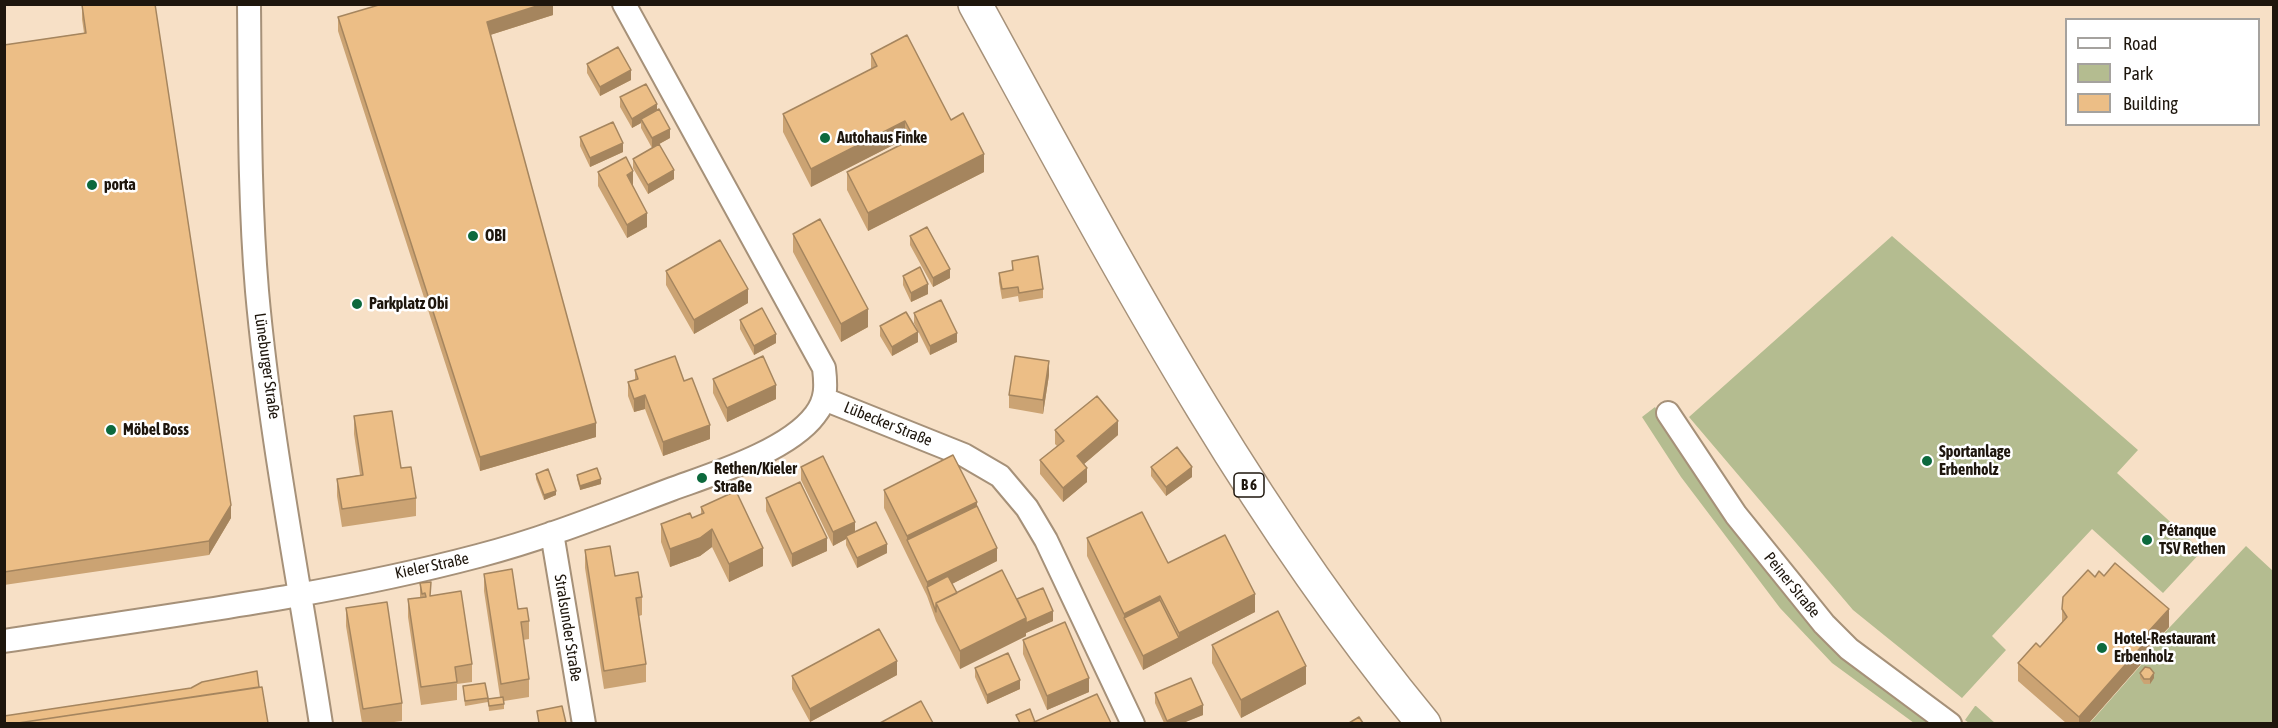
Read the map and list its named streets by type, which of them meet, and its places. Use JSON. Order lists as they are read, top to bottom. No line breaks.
{"streets":{"highway":["B 6"],"street":["Lüneburger Straße","Lübecker Straße","Kieler Straße","Peiner Straße","Stralsunder Straße"]},"crossings":[["Lüneburger Straße","Kieler Straße"],["Lübecker Straße","Kieler Straße"],["Kieler Straße","Stralsunder Straße"]],"places":["Autohaus Finke","porta","OBI","Parkplatz Obi","Möbel Boss","Sportanlage Erbenholz","Rethen/Kieler Straße","Pétanque TSV Rethen","Hotel-Restaurant Erbenholz"],"legend":["Road","Park","Building"]}
